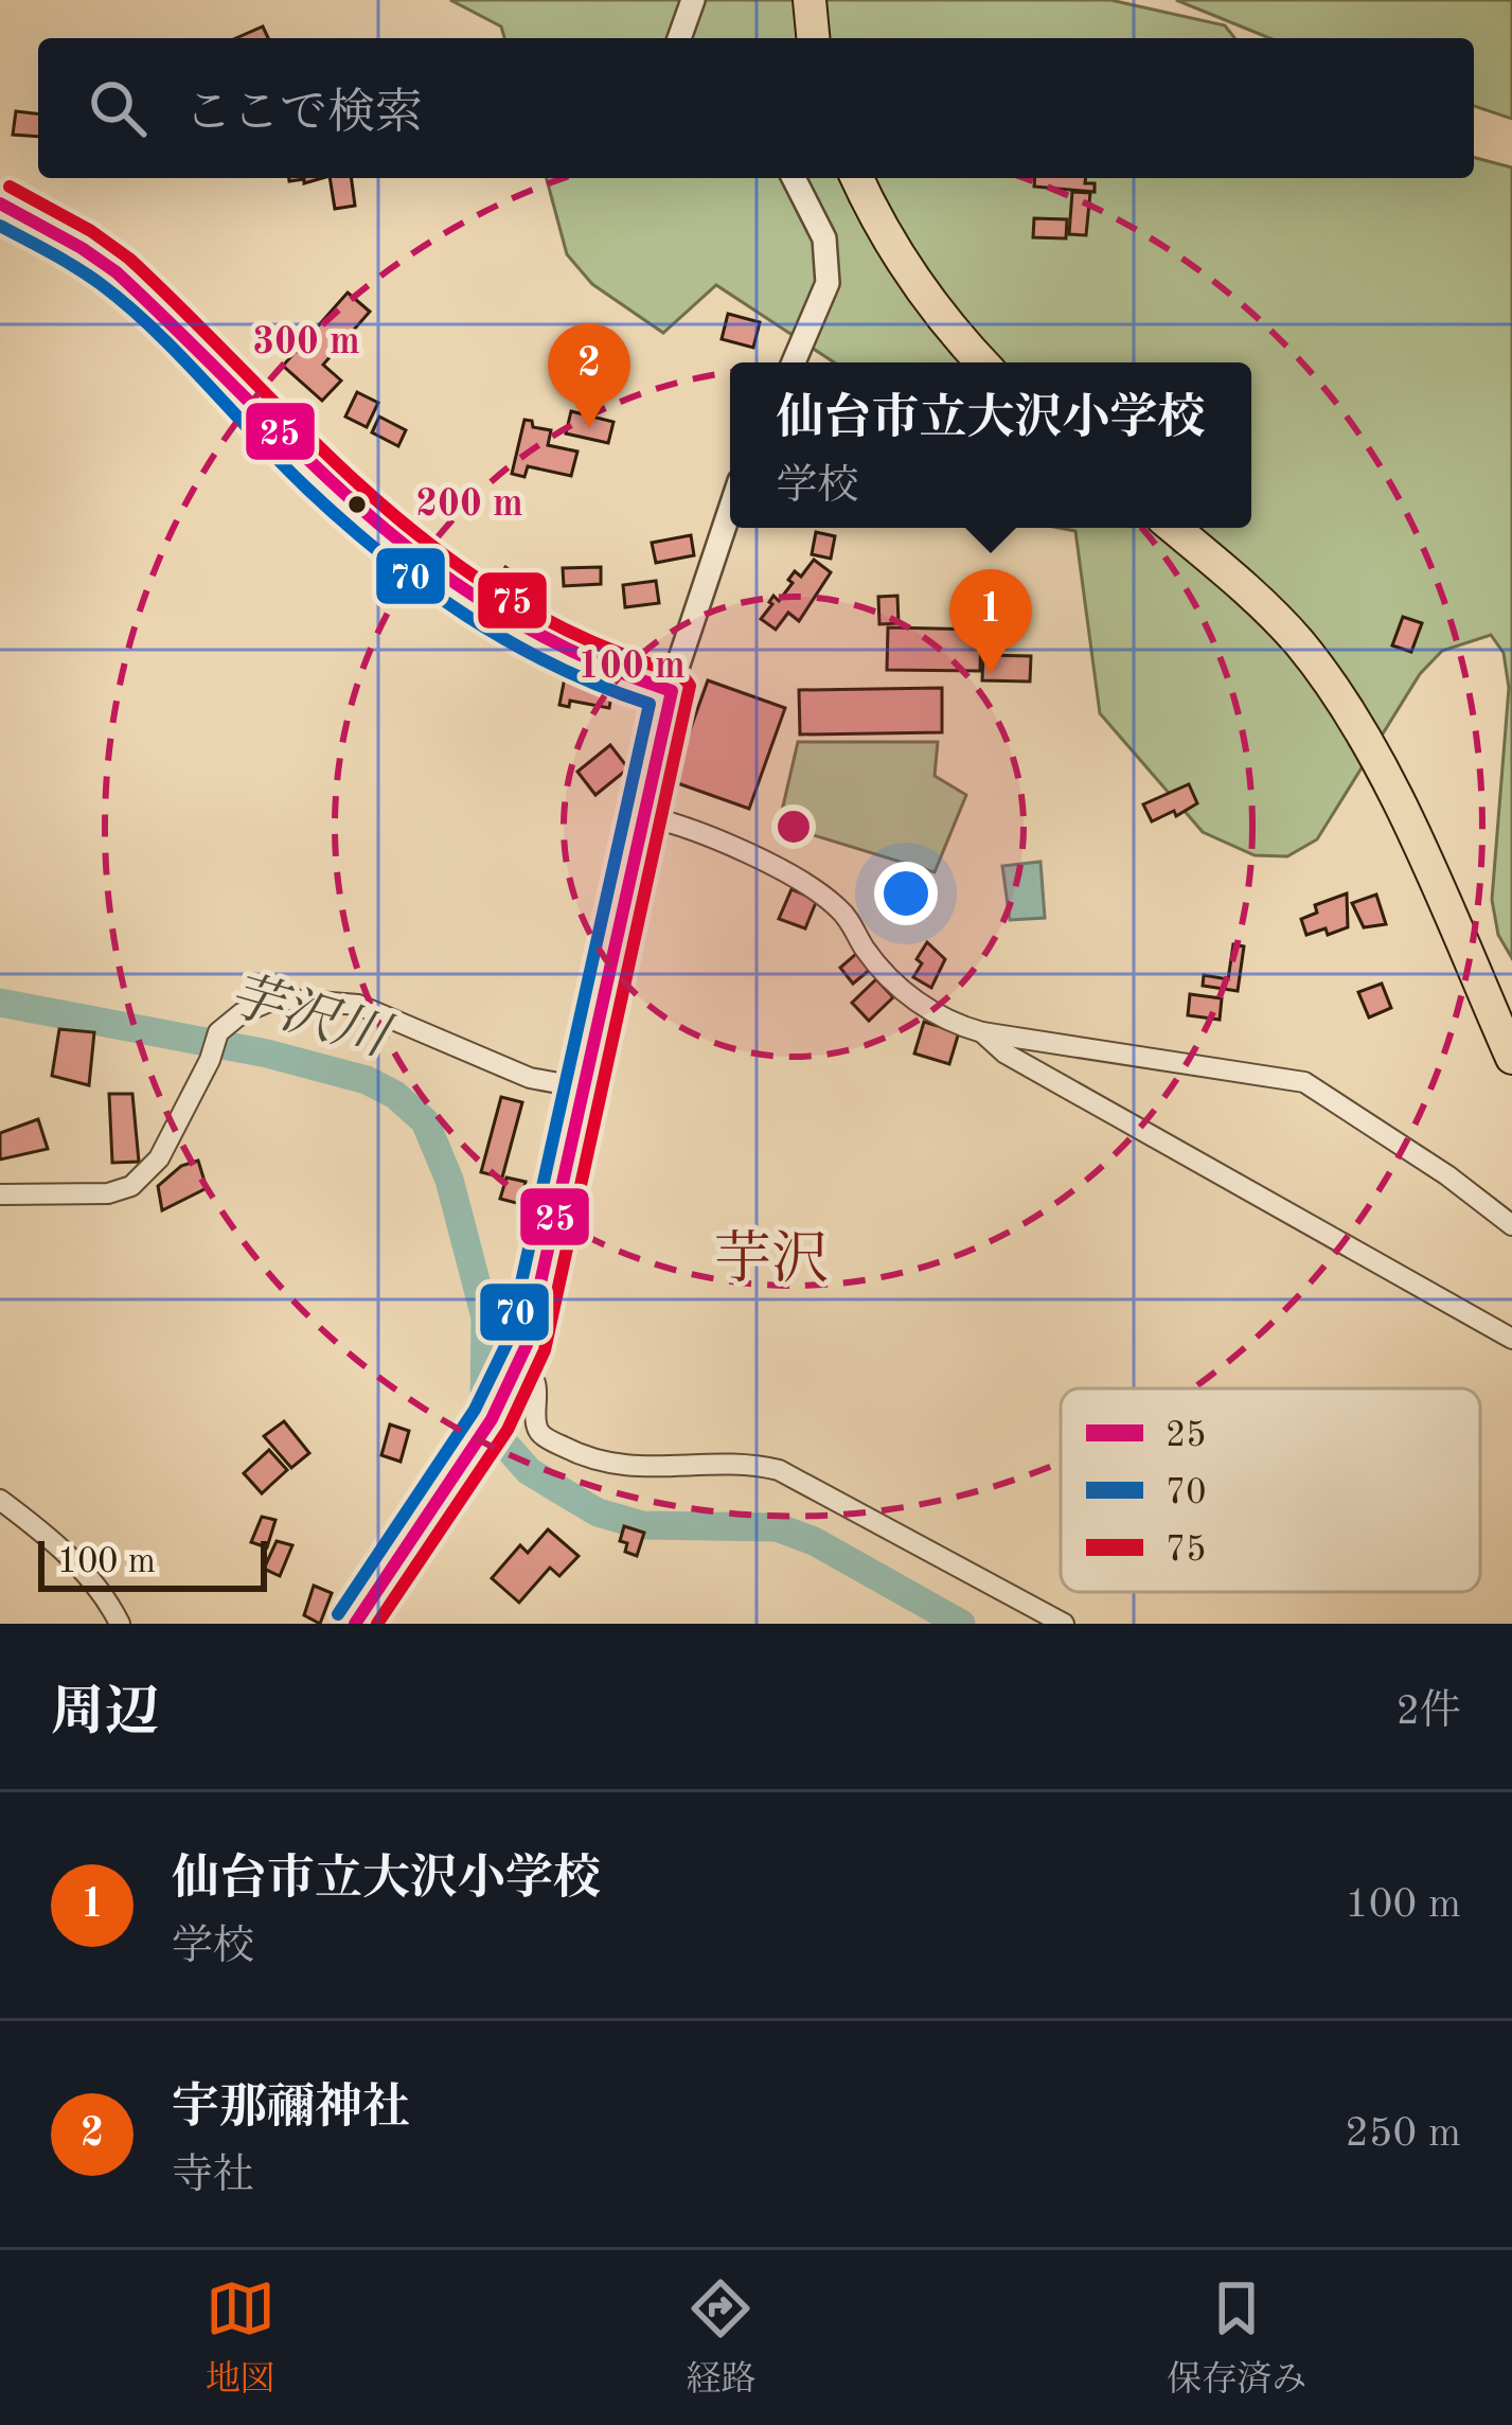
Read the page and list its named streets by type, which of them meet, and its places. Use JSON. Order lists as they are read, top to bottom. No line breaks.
{"districts":["芋沢"],"water":["芋沢川"],"lines":["transit line 75","transit line 25","transit line 70"],"legend":["25","70","75"],"scale_bar":"100 m","page":{"search":"ここで検索","pins":["2","1"],"popup":["仙台市立大沢小学校","学校"],"scale":"100 m","heading":["周辺","2件"],"list":[{"mark":"1","name":"仙台市立大沢小学校","note":"学校","value":"100 m"},{"mark":"2","name":"宇那禰神社","note":"寺社","value":"250 m"}],"nav":["地図","経路","保存済み"]},"rings":["300 m","200 m","100 m"]}
